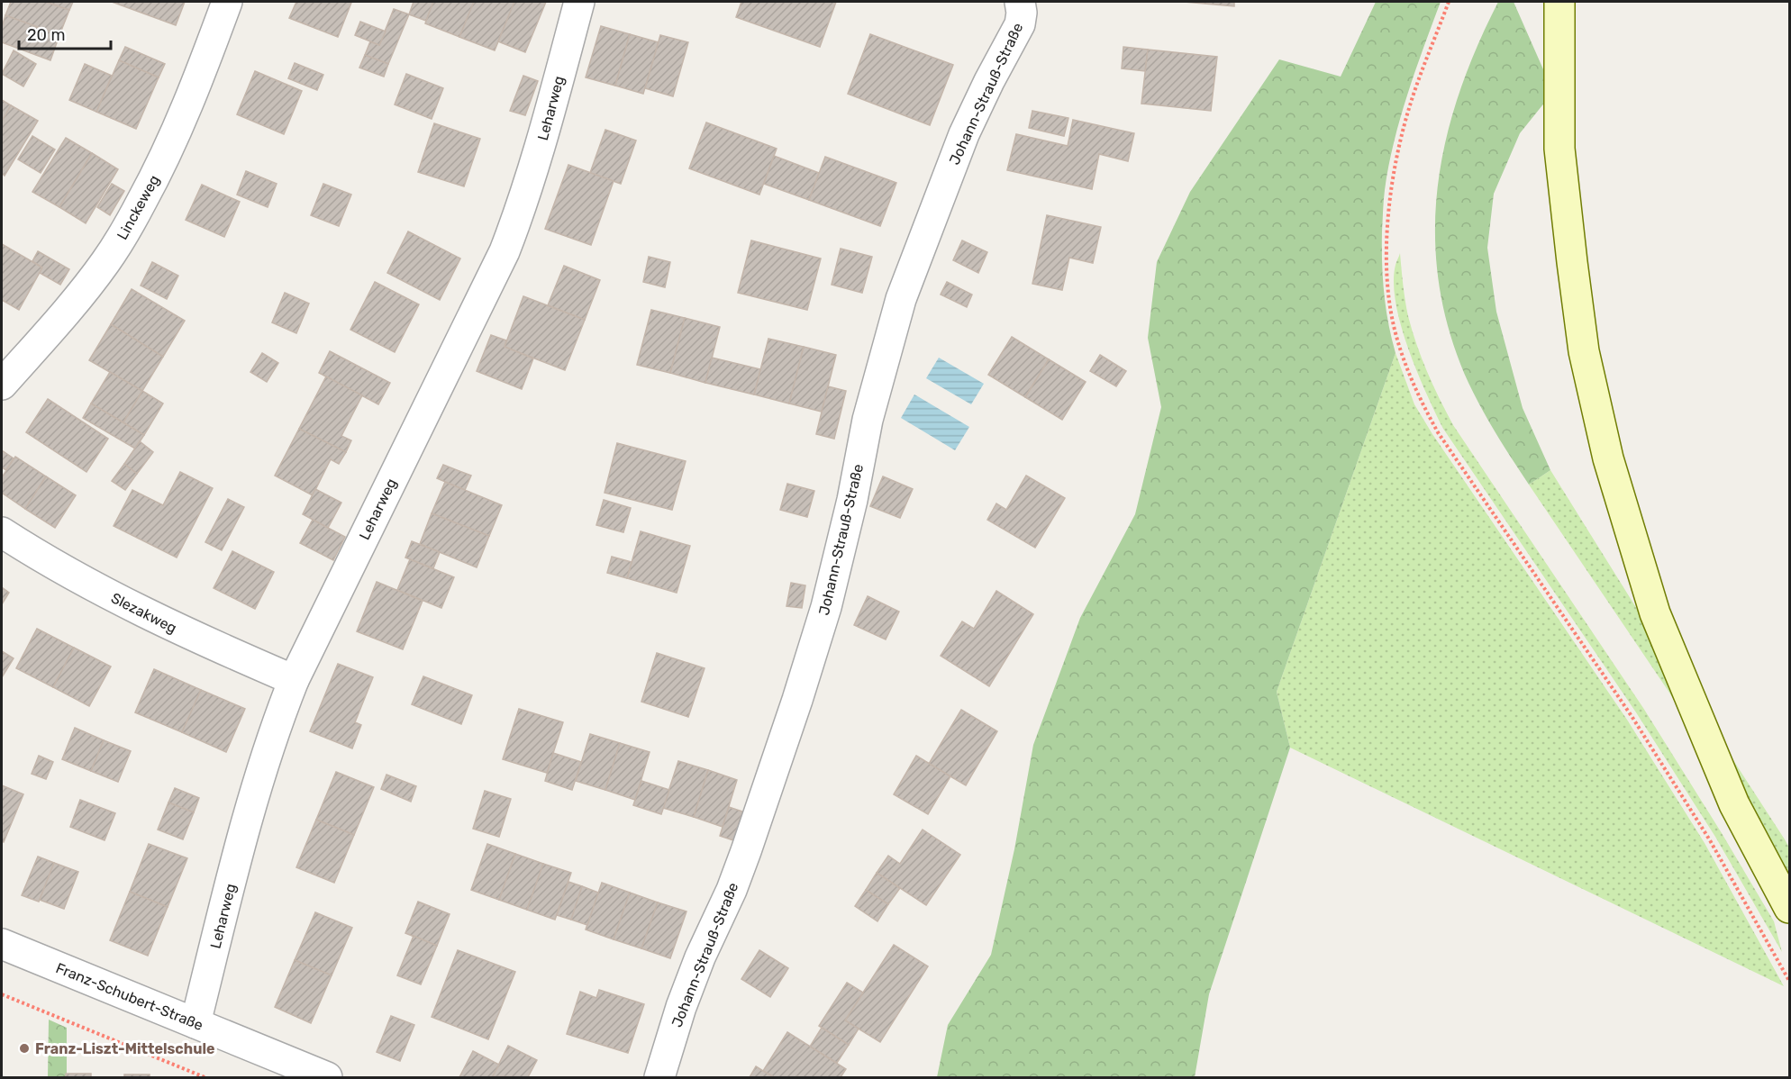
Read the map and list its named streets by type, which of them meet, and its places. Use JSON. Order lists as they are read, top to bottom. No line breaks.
{"streets":{"street":["Johann-Strauß-Straße","Leharweg","Linckeweg","Slezakweg","Franz-Schubert-Straße"]},"crossings":[["Leharweg","Slezakweg"],["Leharweg","Franz-Schubert-Straße"]],"places":["Franz-Liszt-Mittelschule"],"scale_bar":"20 m"}
